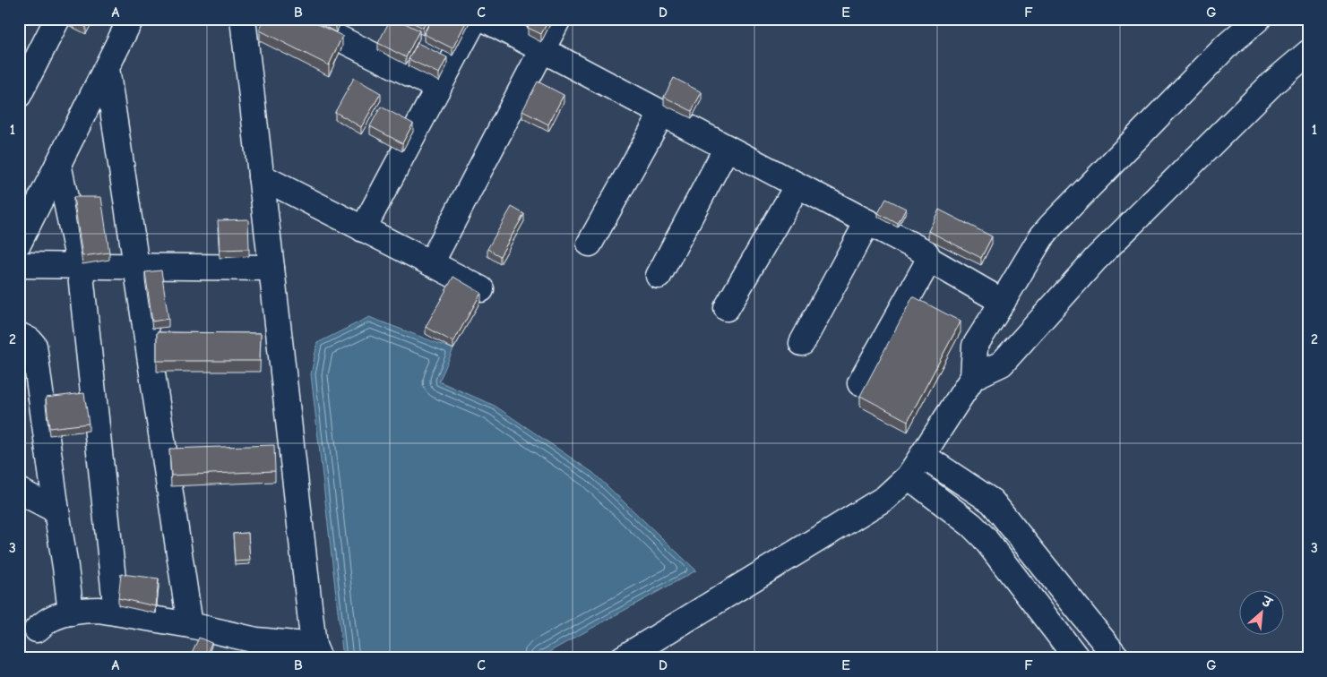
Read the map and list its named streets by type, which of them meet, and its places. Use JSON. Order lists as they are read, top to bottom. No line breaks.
{"north":"top right","grid":{"columns":["A","B","C","D","E","F","G"],"rows":["1","2","3"]}}
